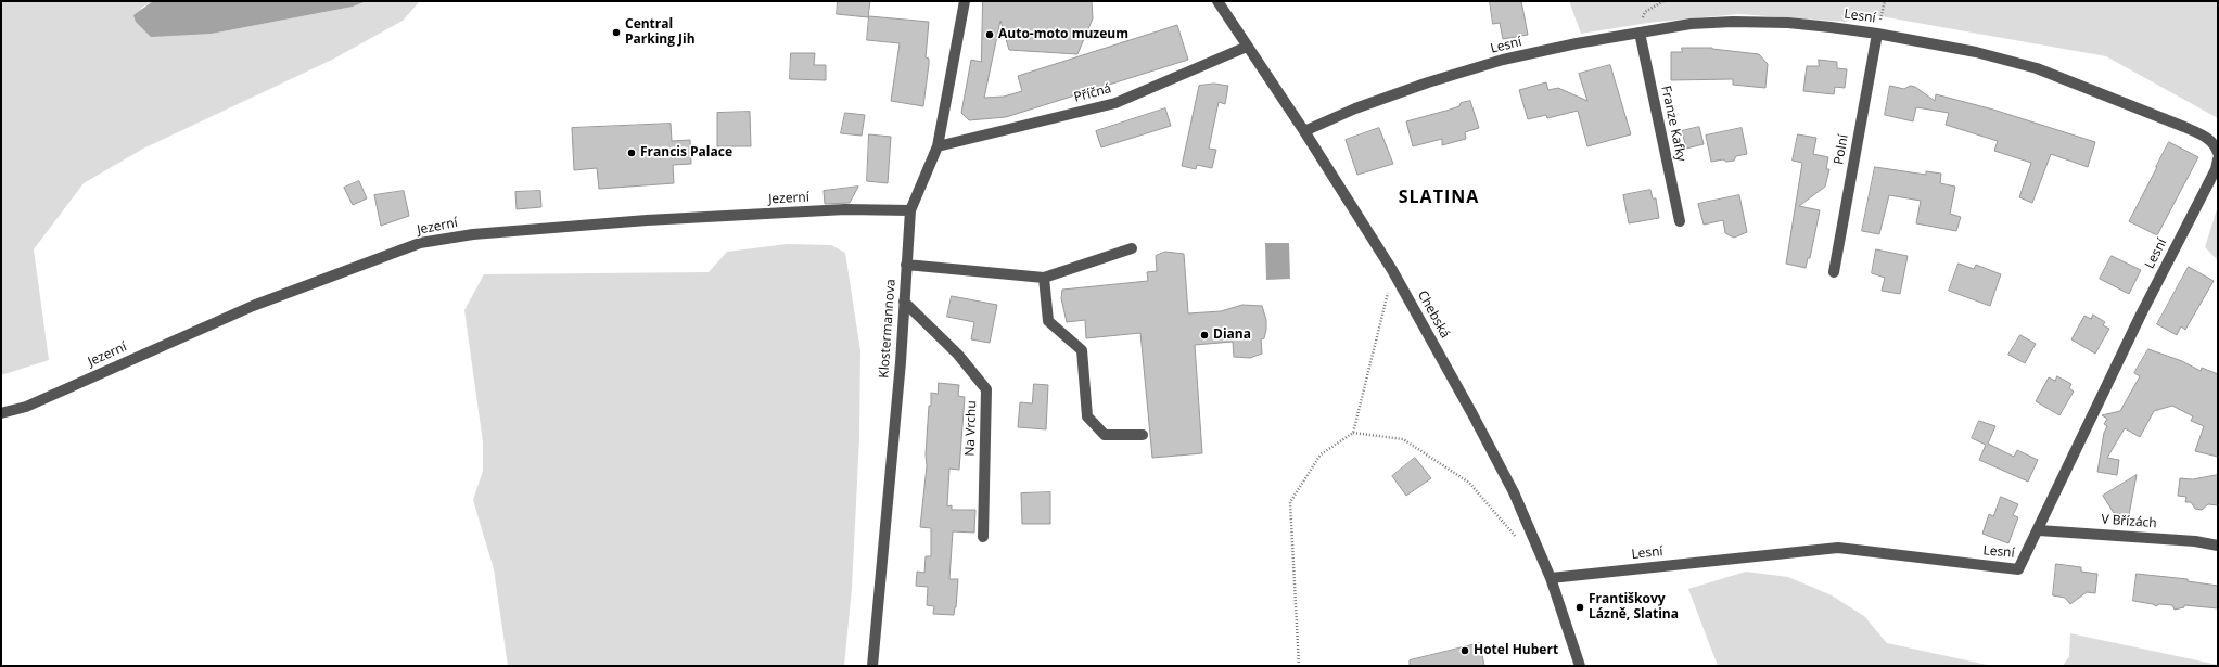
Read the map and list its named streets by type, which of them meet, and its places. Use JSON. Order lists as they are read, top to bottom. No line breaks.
{"streets":{"street":["Lesní","Příčná","Franze Kafky","Polní","Jezerní","Chebská","Klostermannova","Na Vrchu","V Břízách"]},"crossings":[["Lesní","Franze Kafky"],["Lesní","Polní"],["Lesní","Chebská"],["Lesní","V Břízách"],["Příčná","Chebská"],["Příčná","Klostermannova"],["Jezerní","Klostermannova"],["Klostermannova","Na Vrchu"]],"districts":["SLATINA"],"places":["Central Parking Jih","Auto-moto muzeum","Francis Palace","Diana","Františkovy Lázně, Slatina","Hotel Hubert"]}
